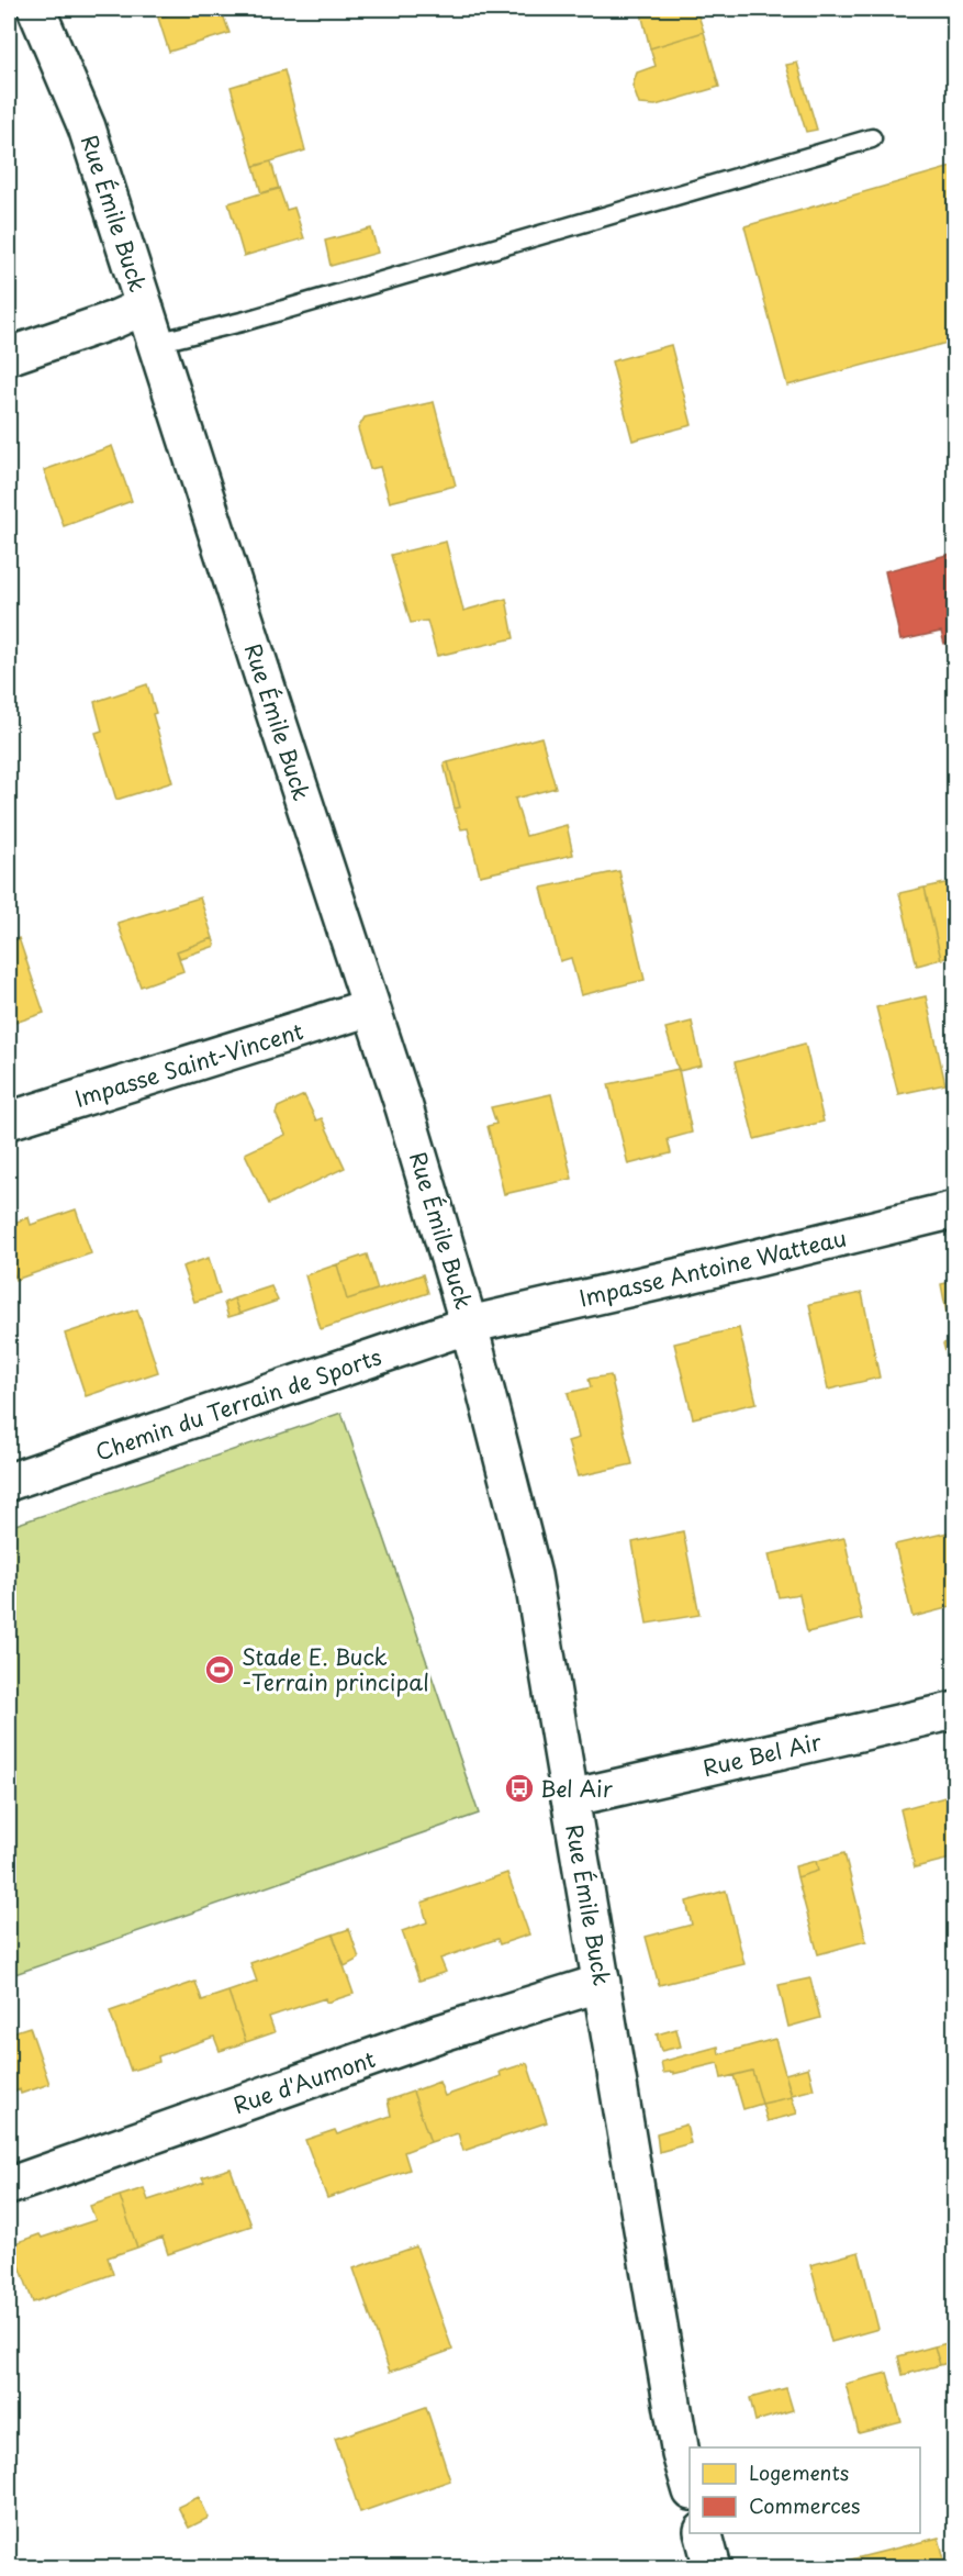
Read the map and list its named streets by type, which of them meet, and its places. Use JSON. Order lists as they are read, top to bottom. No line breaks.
{"streets":{"street":["Rue Émile Buck","Impasse Saint-Vincent","Impasse Antoine Watteau","Chemin du Terrain de Sports","Rue Bel Air","Rue d'Aumont"]},"crossings":[["Rue Émile Buck","Impasse Saint-Vincent"],["Rue Émile Buck","Impasse Antoine Watteau"],["Rue Émile Buck","Chemin du Terrain de Sports"],["Rue Émile Buck","Rue Bel Air"],["Rue Émile Buck","Rue d'Aumont"],["Impasse Antoine Watteau","Chemin du Terrain de Sports"]],"places":{"sports":["Stade E. Buck -Terrain principal"],"bus stop":["Bel Air"]},"legend":["Logements","Commerces"]}
